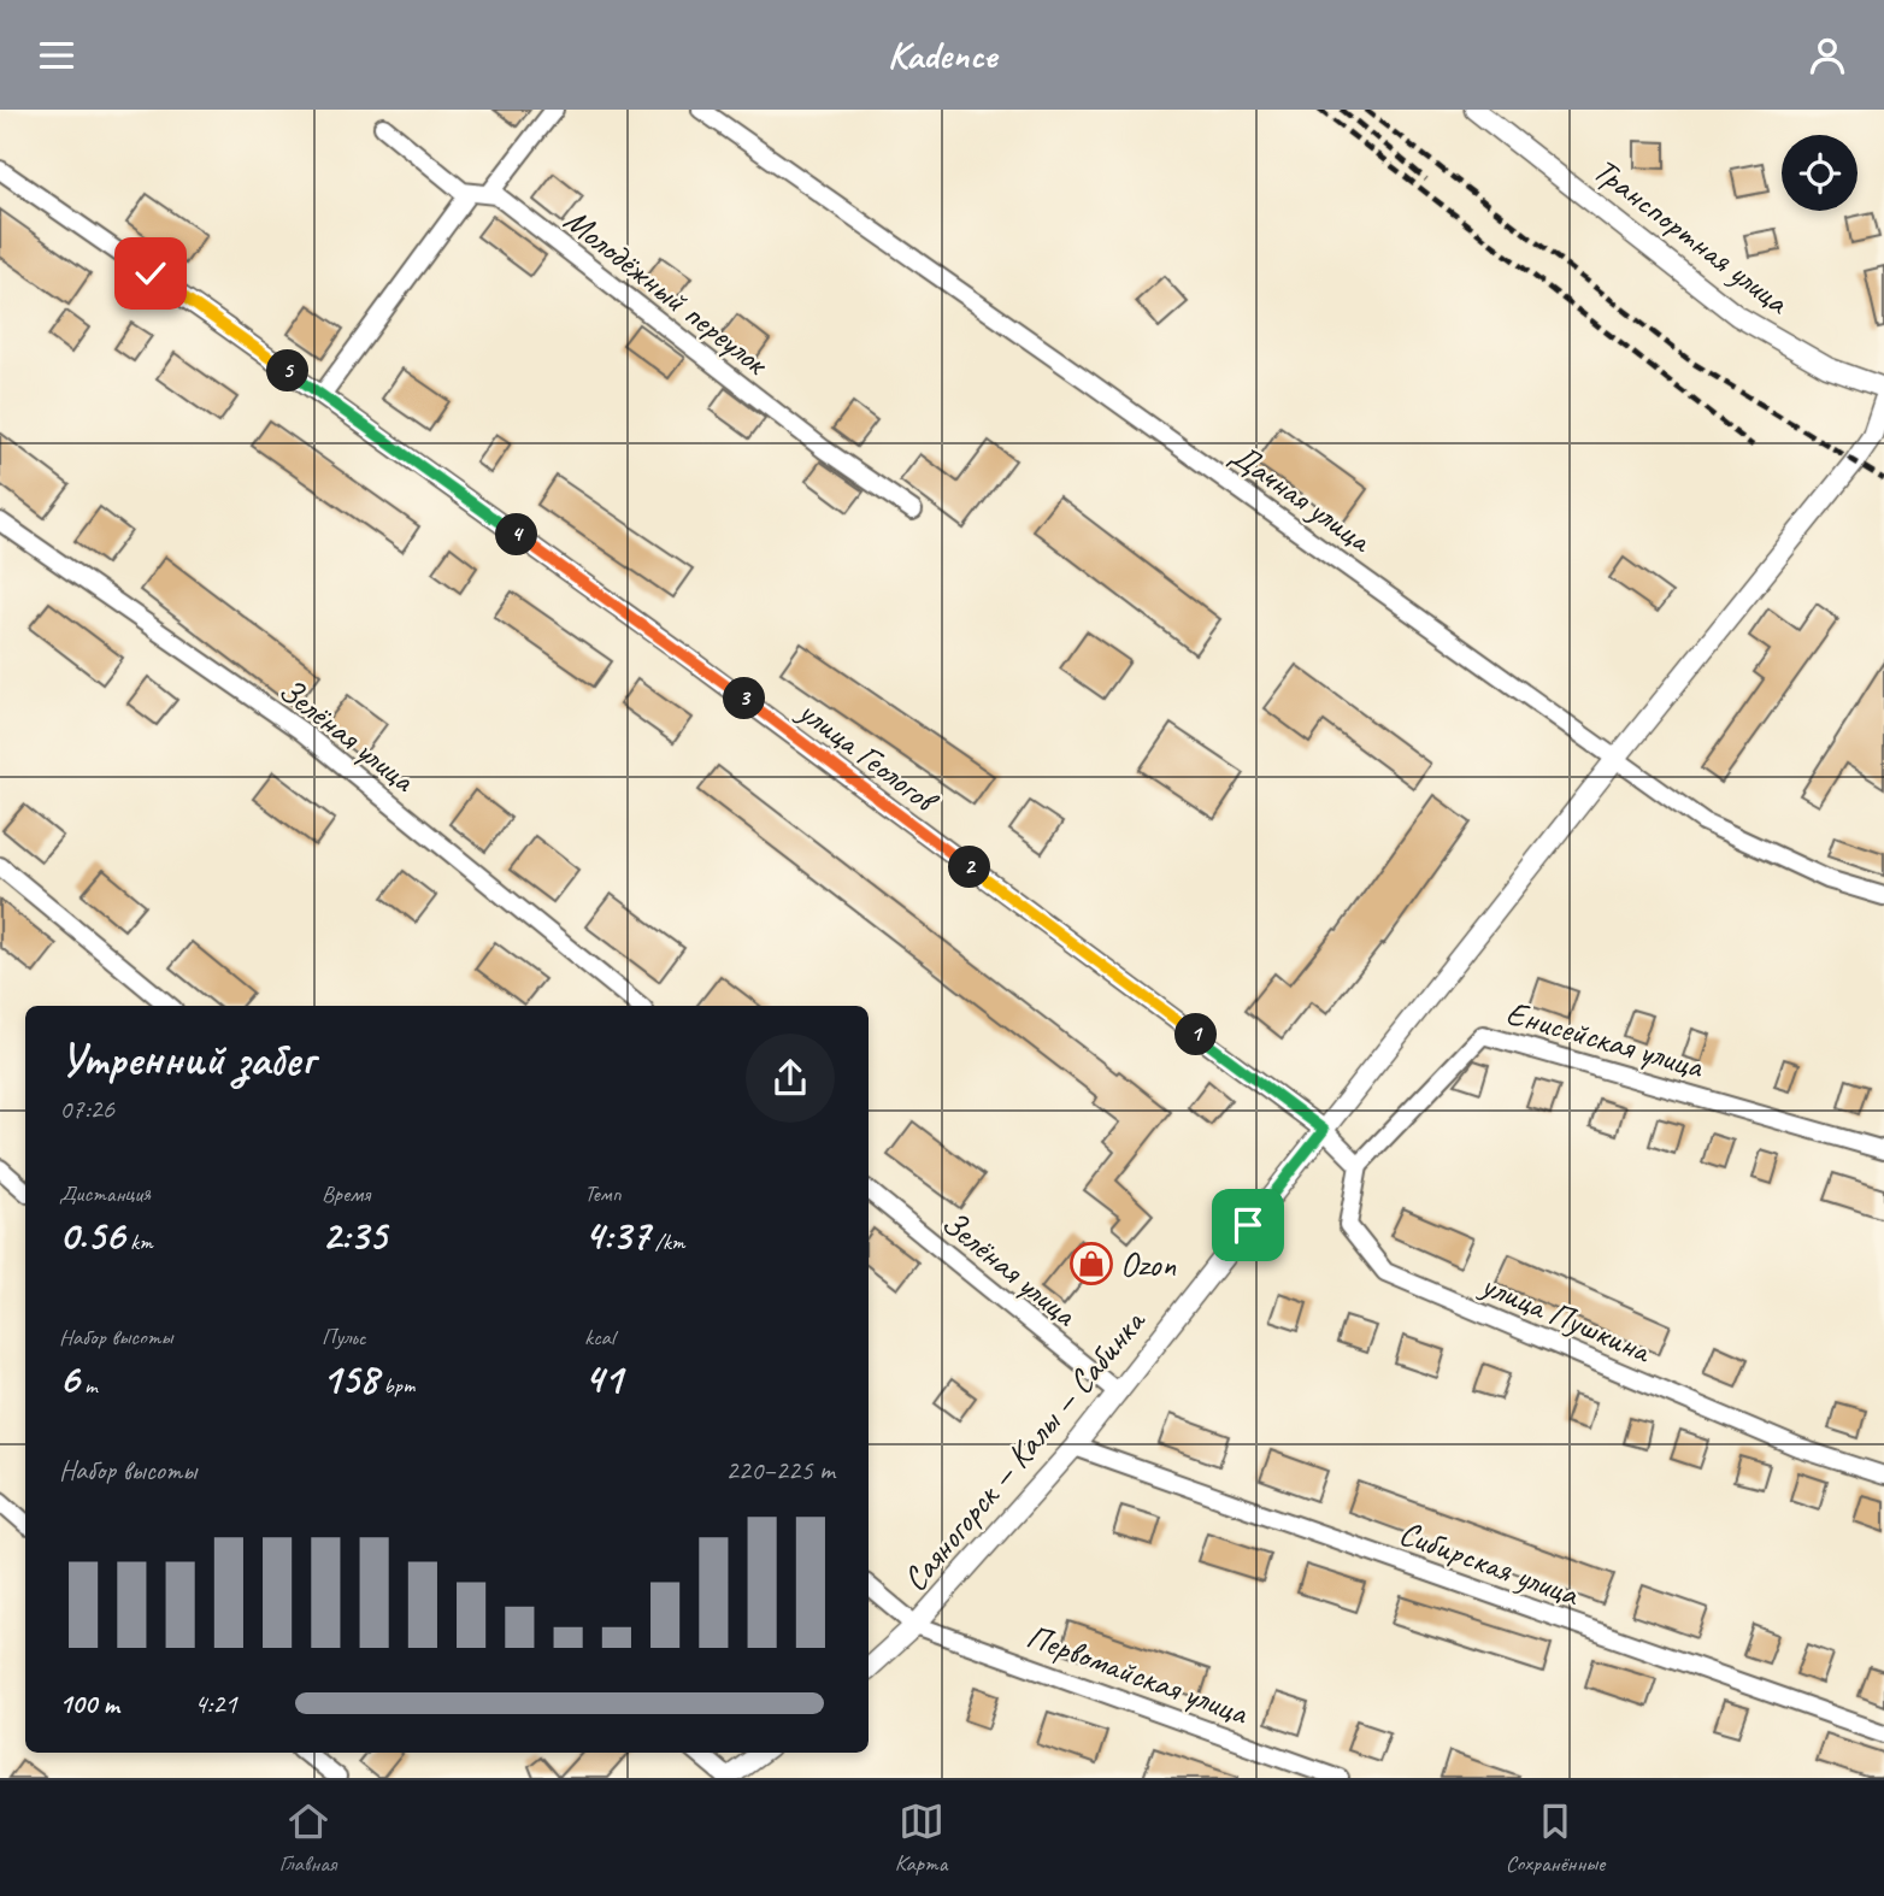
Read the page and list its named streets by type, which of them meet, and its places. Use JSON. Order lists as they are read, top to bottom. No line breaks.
{"streets":{"street":["Транспортная улица","Молодёжный переулок","Дачная улица","Зелёная улица","улица Геологов","Енисейская улица","улица Пушкина","Саяногорск — Калы — Сабинка","Сибирская улица","Первомайская улица"]},"crossings":[["Дачная улица","Саяногорск — Калы — Сабинка"],["Зелёная улица","Саяногорск — Калы — Сабинка"],["улица Геологов","Саяногорск — Калы — Сабинка"],["Енисейская улица","улица Пушкина"],["Саяногорск — Калы — Сабинка","Сибирская улица"],["Саяногорск — Калы — Сабинка","Первомайская улица"]],"places":{"shop":["Ozon"]},"page":{"header":"Kadence","pins":["5","4","3","2","1"],"heading":["Утренний забег","07:26"],"stats":[["Дистанция","0.56 km"],["Время","2:35"],["Темп","4:37 /km"],["Набор высоты","6 m"],["Пульс","158 bpm"],["kcal","41"]],"chart":["Набор высоты","220–225 m"],"list":[{"name":"100 m","note":"4:21"}],"tabs":["Главная","Карта","Сохранённые"]}}
